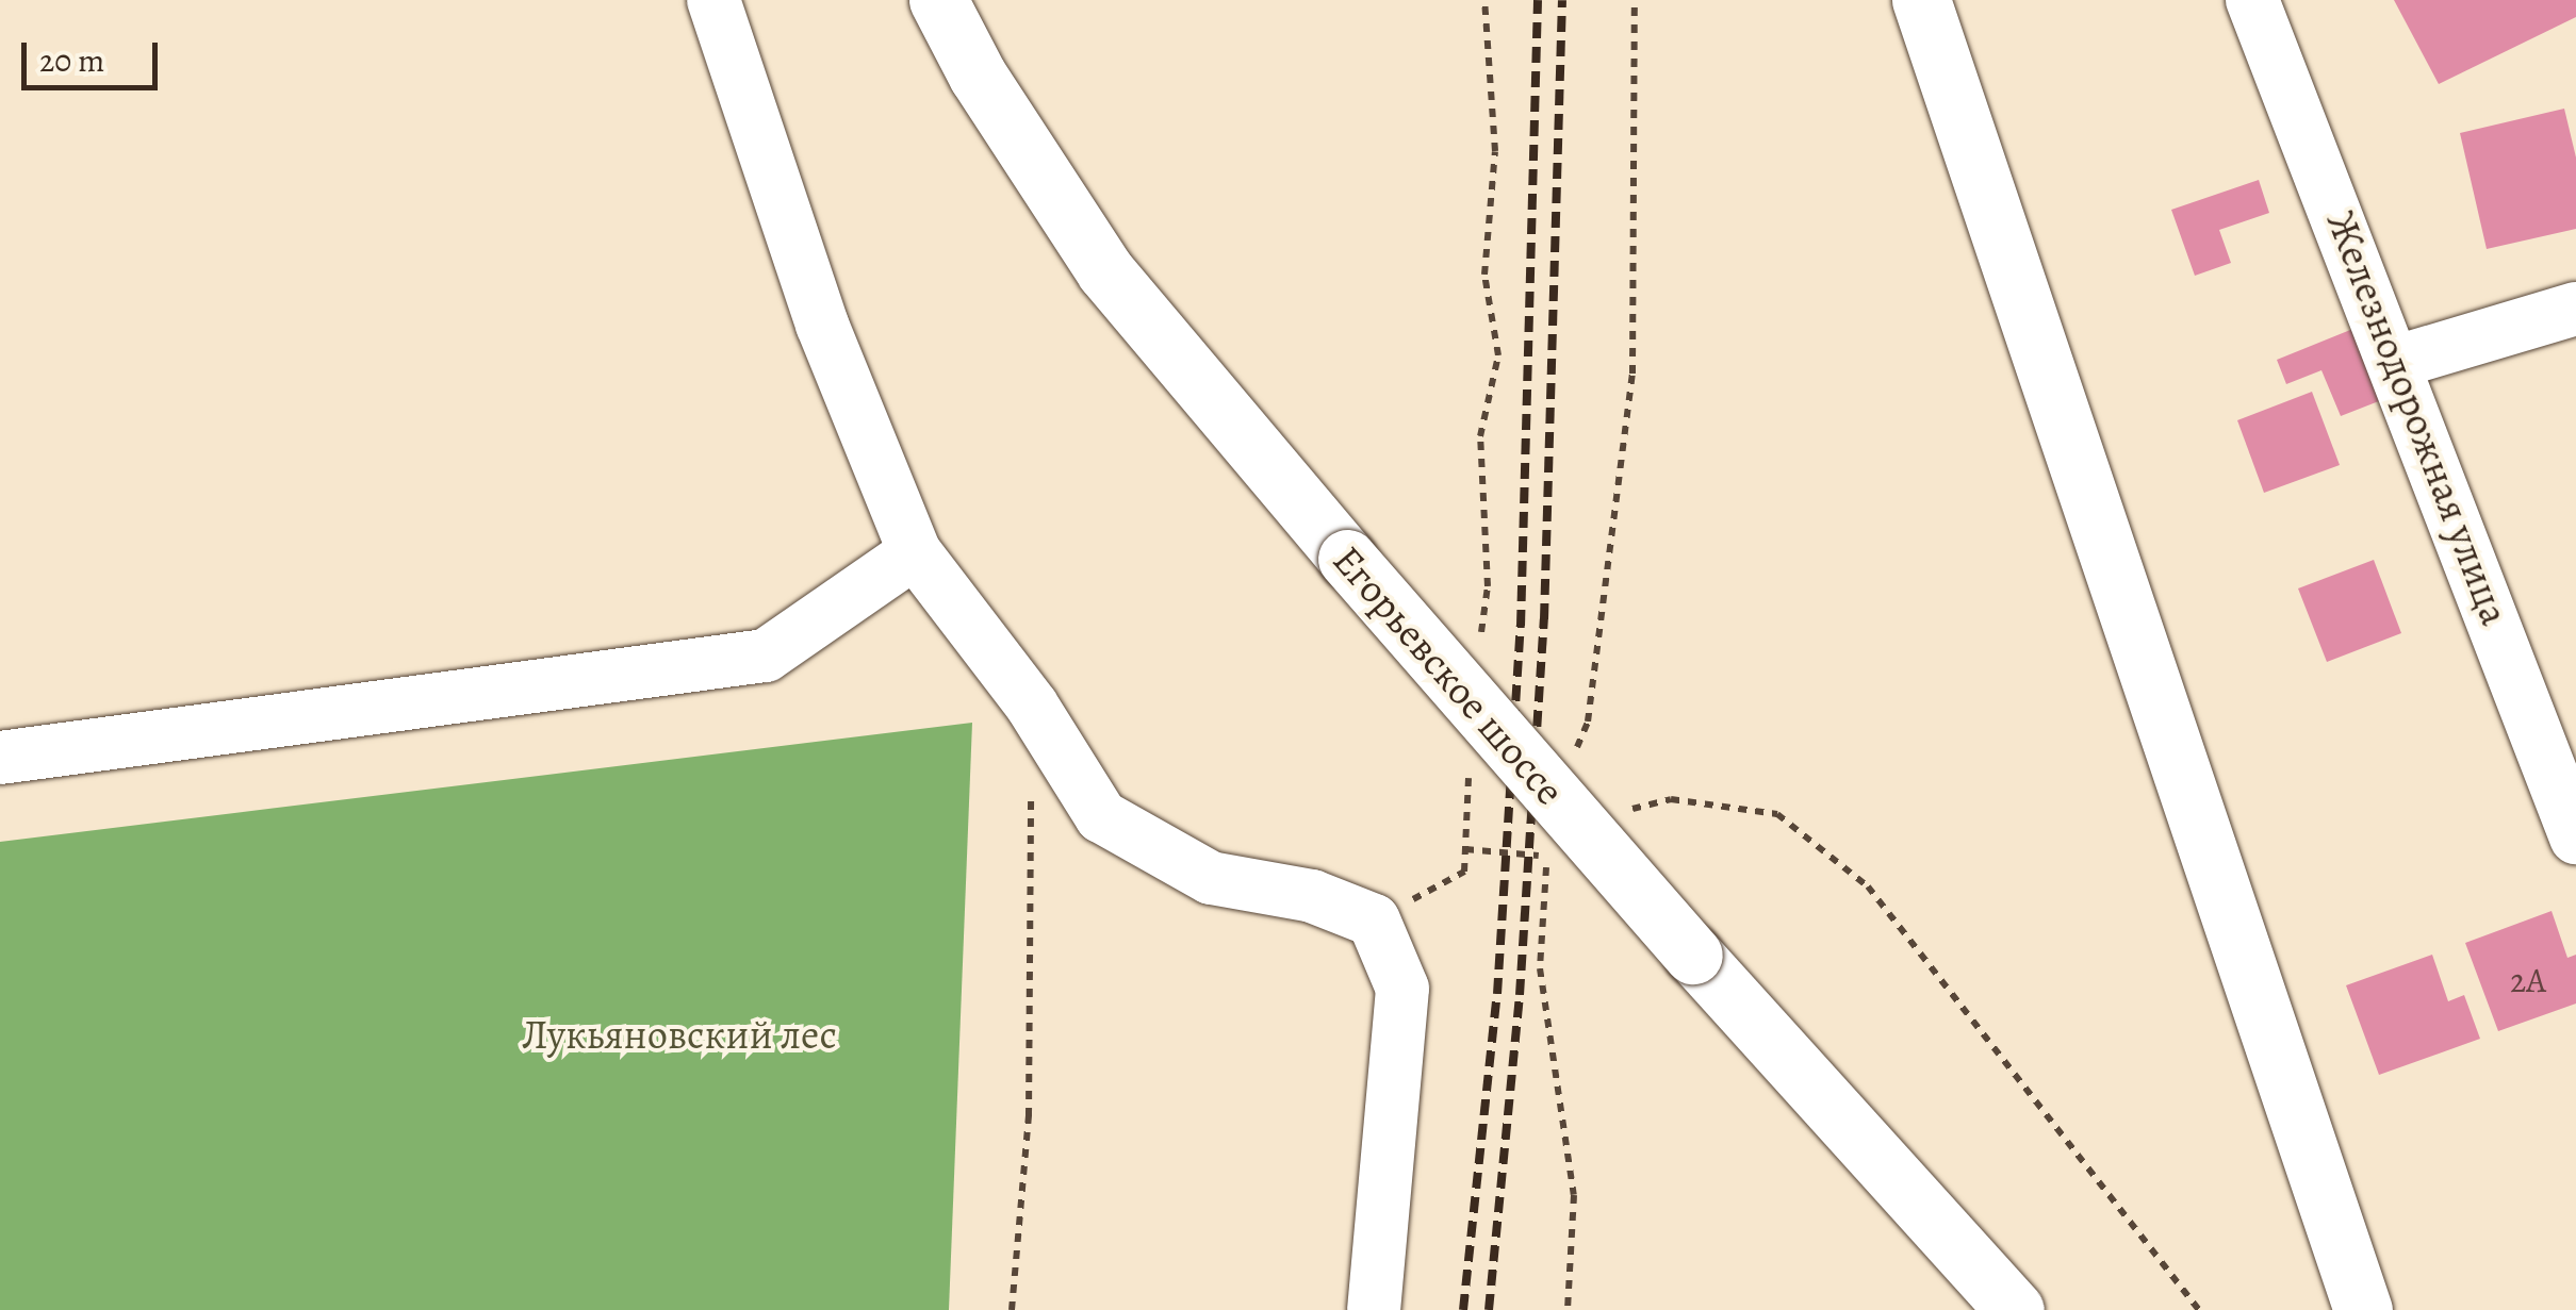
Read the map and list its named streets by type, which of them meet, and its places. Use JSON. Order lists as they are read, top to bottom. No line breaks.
{"streets":{"main road":["Егорьевское шоссе"],"street":["Железнодорожная улица"]},"parks":["Лукьяновский лес"],"house_numbers":["2А"],"scale_bar":"20 m"}
